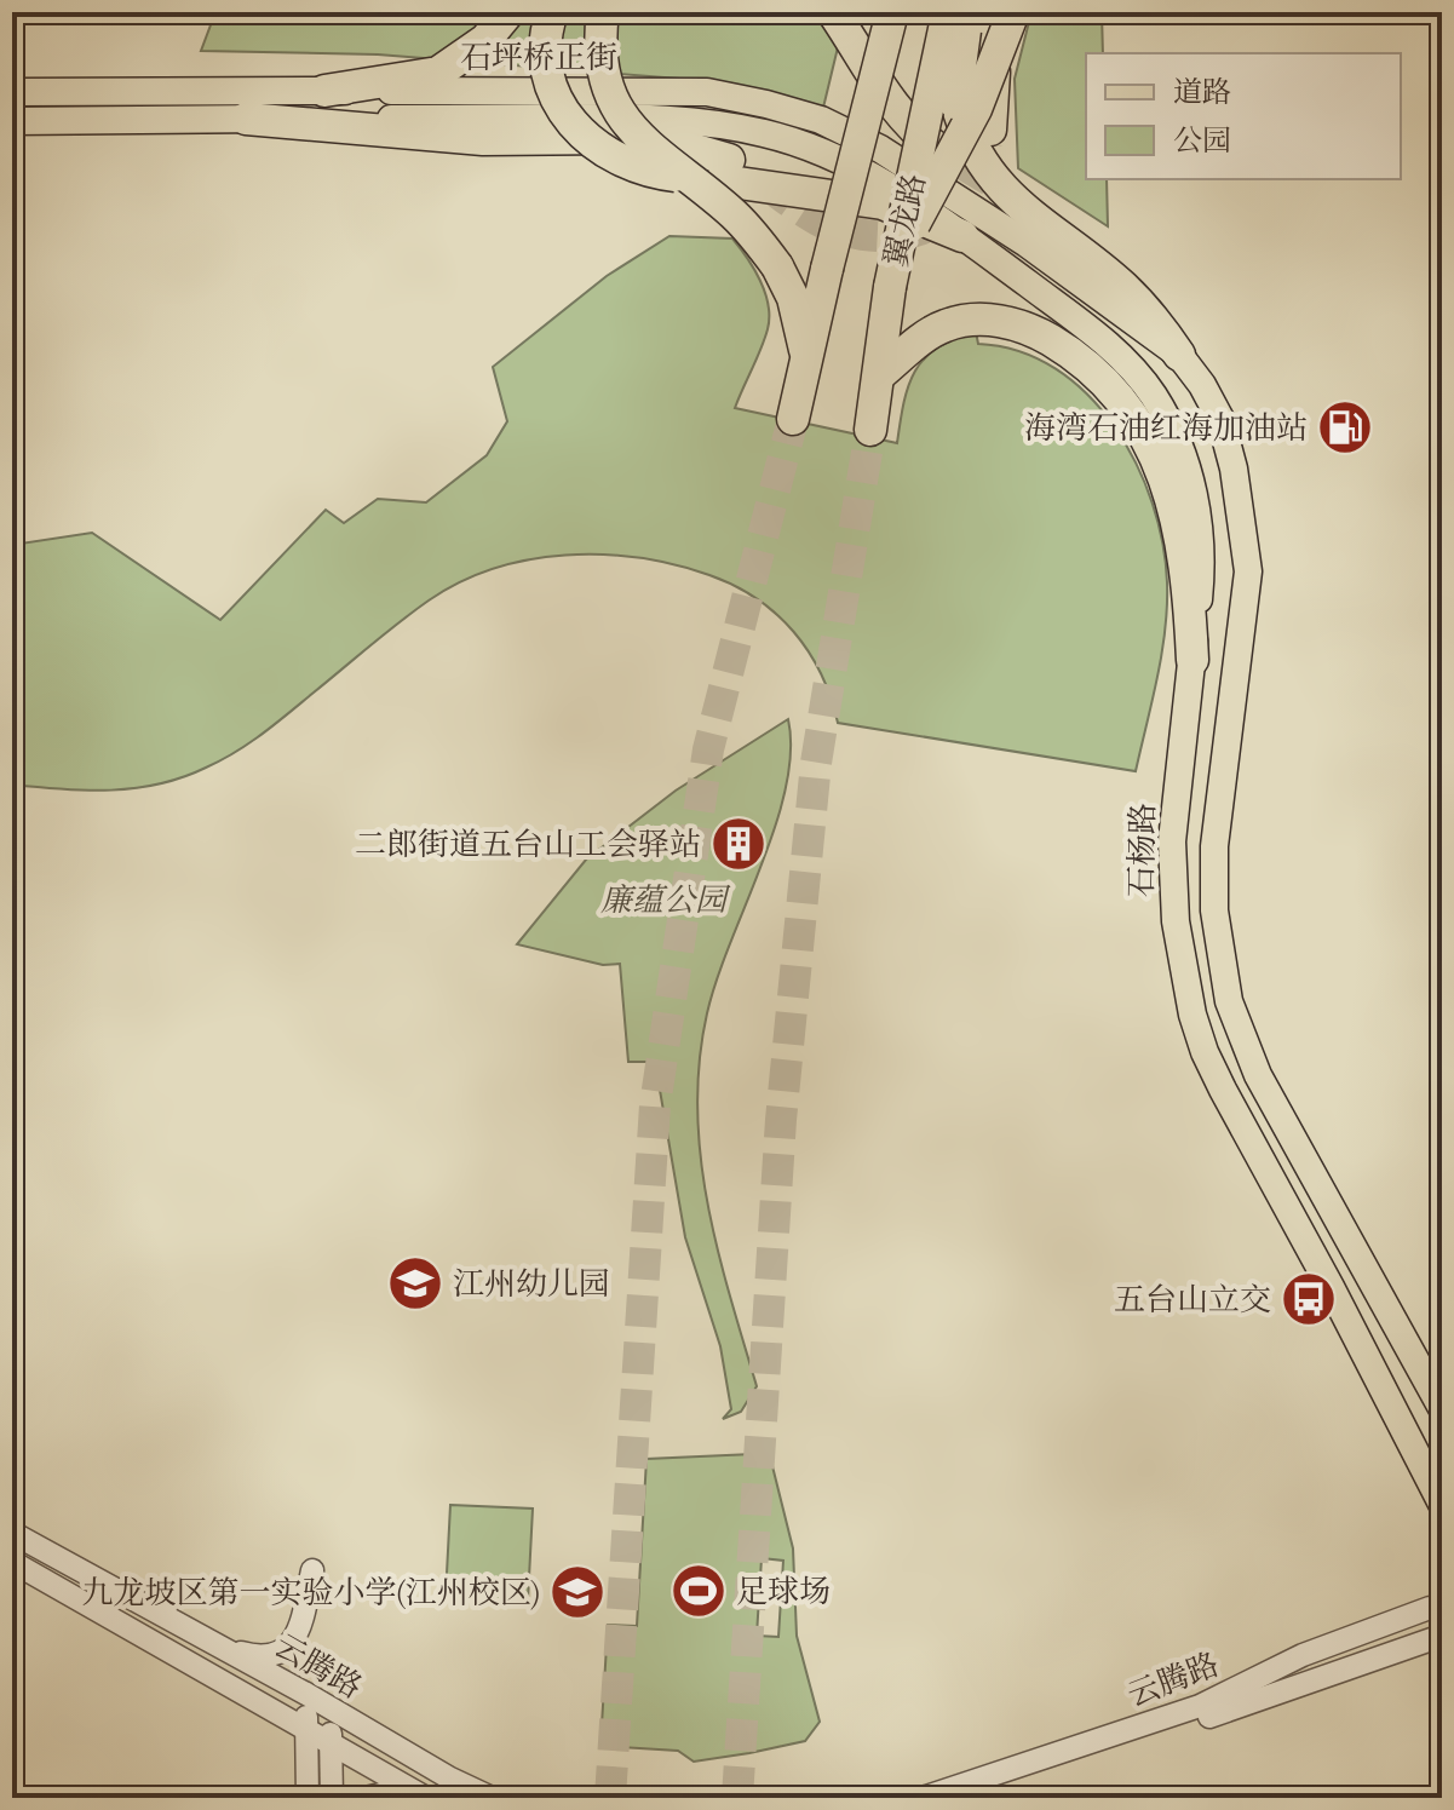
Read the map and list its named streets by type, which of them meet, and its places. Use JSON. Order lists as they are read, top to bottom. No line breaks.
{"streets":{"highway":["翼龙路"],"main road":["石坪桥正街","石杨路"],"street":["云腾路"]},"crossings":[["石坪桥正街","石杨路"]],"parks":["廉蕴公园"],"places":{"fuel station":["海湾石油红海加油站"],"building":["二郎街道五台山工会驿站"],"school or university":["江州幼儿园","九龙坡区第一实验小学(江州校区)"],"bus stop":["五台山立交"],"sports":["足球场"]},"legend":["道路","公园"]}
